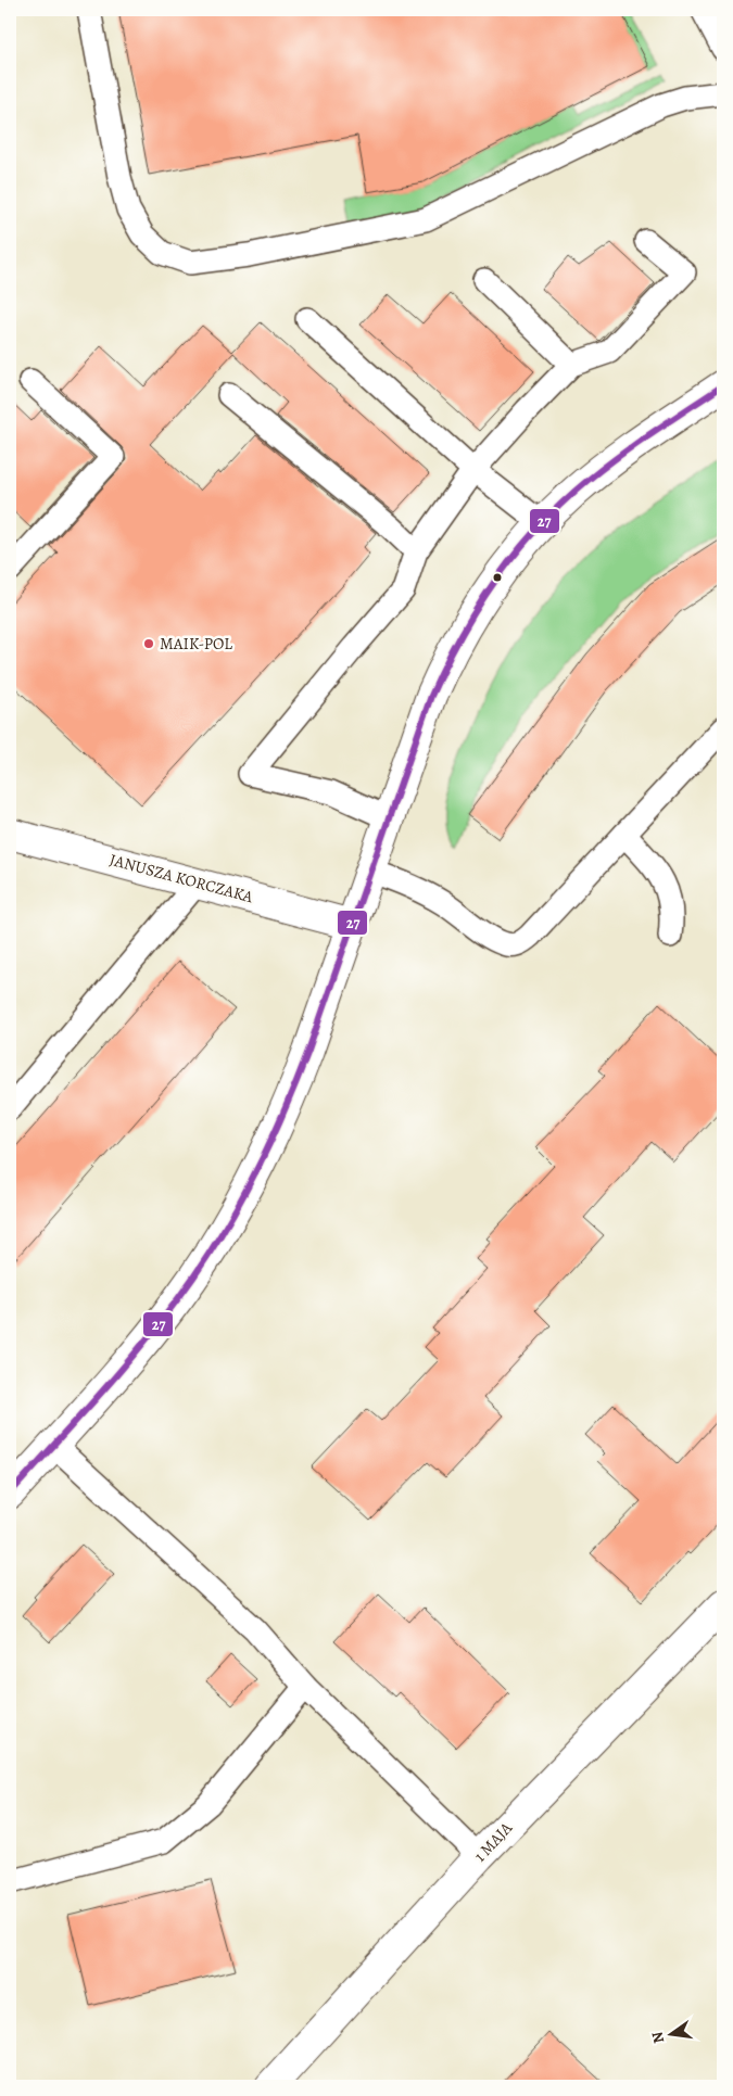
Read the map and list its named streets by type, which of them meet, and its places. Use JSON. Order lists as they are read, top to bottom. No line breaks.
{"streets":{"street":["JANUSZA KORCZAKA","1 MAJA"]},"places":["MAIK-POL"],"lines":["transit line 27"],"north":"left"}
